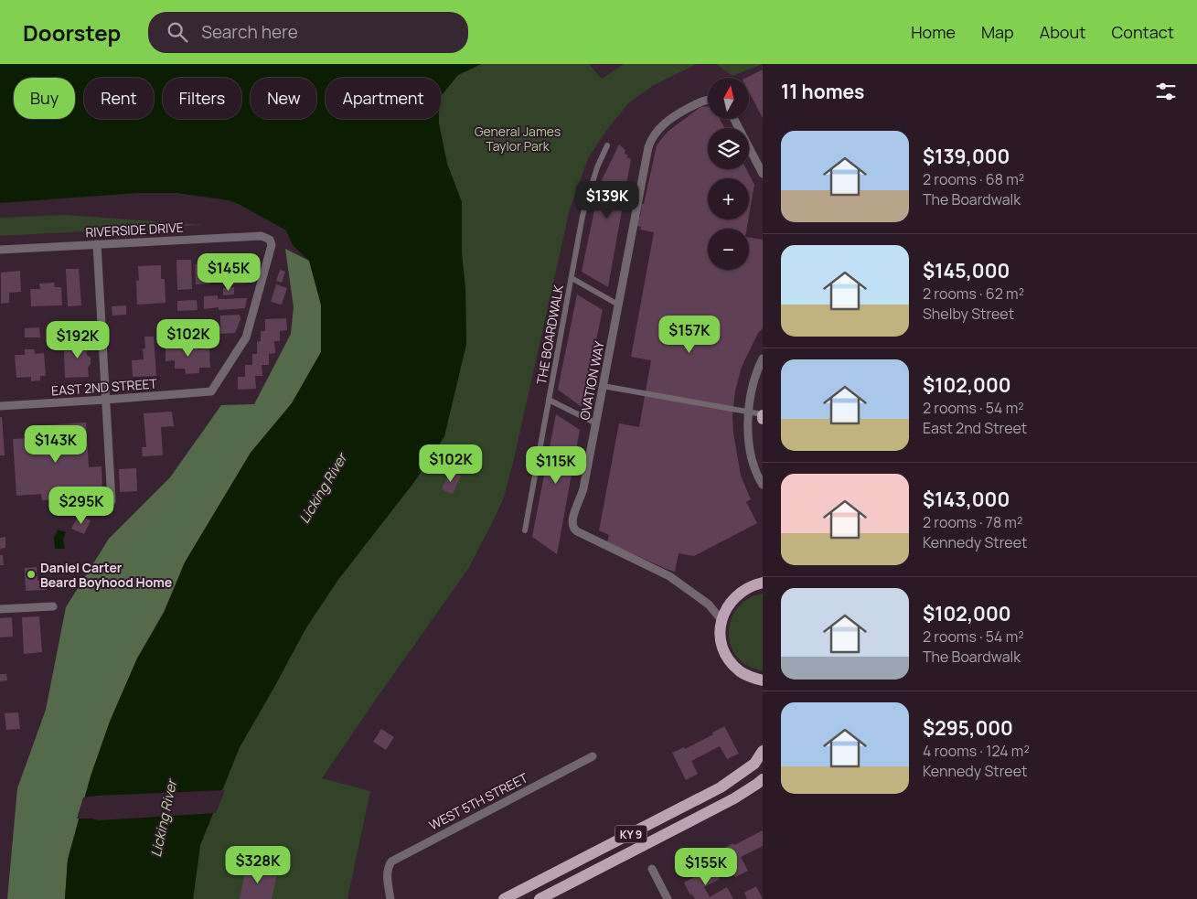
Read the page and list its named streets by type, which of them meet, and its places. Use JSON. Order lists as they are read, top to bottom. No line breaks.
{"streets":{"main road":["KY 9"],"street":["RIVERSIDE DRIVE","THE BOARDWALK","OVATION WAY","EAST 2ND STREET","WEST 5TH STREET"]},"crossings":[["RIVERSIDE DRIVE","EAST 2ND STREET"]],"water":["Licking River"],"parks":["General James Taylor Park"],"places":["Daniel Carter Beard Boyhood Home"],"north":"top","page":{"header":"Doorstep","search":"Search here","nav":["Home","Map","About","Contact"],"heading":"11 homes","map_buttons":["+","−"],"chip":["Buy","Rent","Filters","New","Apartment"],"list":[{"name":"$139,000","note":"2 rooms · 68 m² · The Boardwalk"},{"name":"$145,000","note":"2 rooms · 62 m² · Shelby Street"},{"name":"$102,000","note":"2 rooms · 54 m² · East 2nd Street"},{"name":"$143,000","note":"2 rooms · 78 m² · Kennedy Street"},{"name":"$102,000","note":"2 rooms · 54 m² · The Boardwalk"},{"name":"$295,000","note":"4 rooms · 124 m² · Kennedy Street"}],"price":["$139K","$145K","$157K","$102K","$192K","$143K","$102K","$115K","$295K","$328K","$155K"]}}
